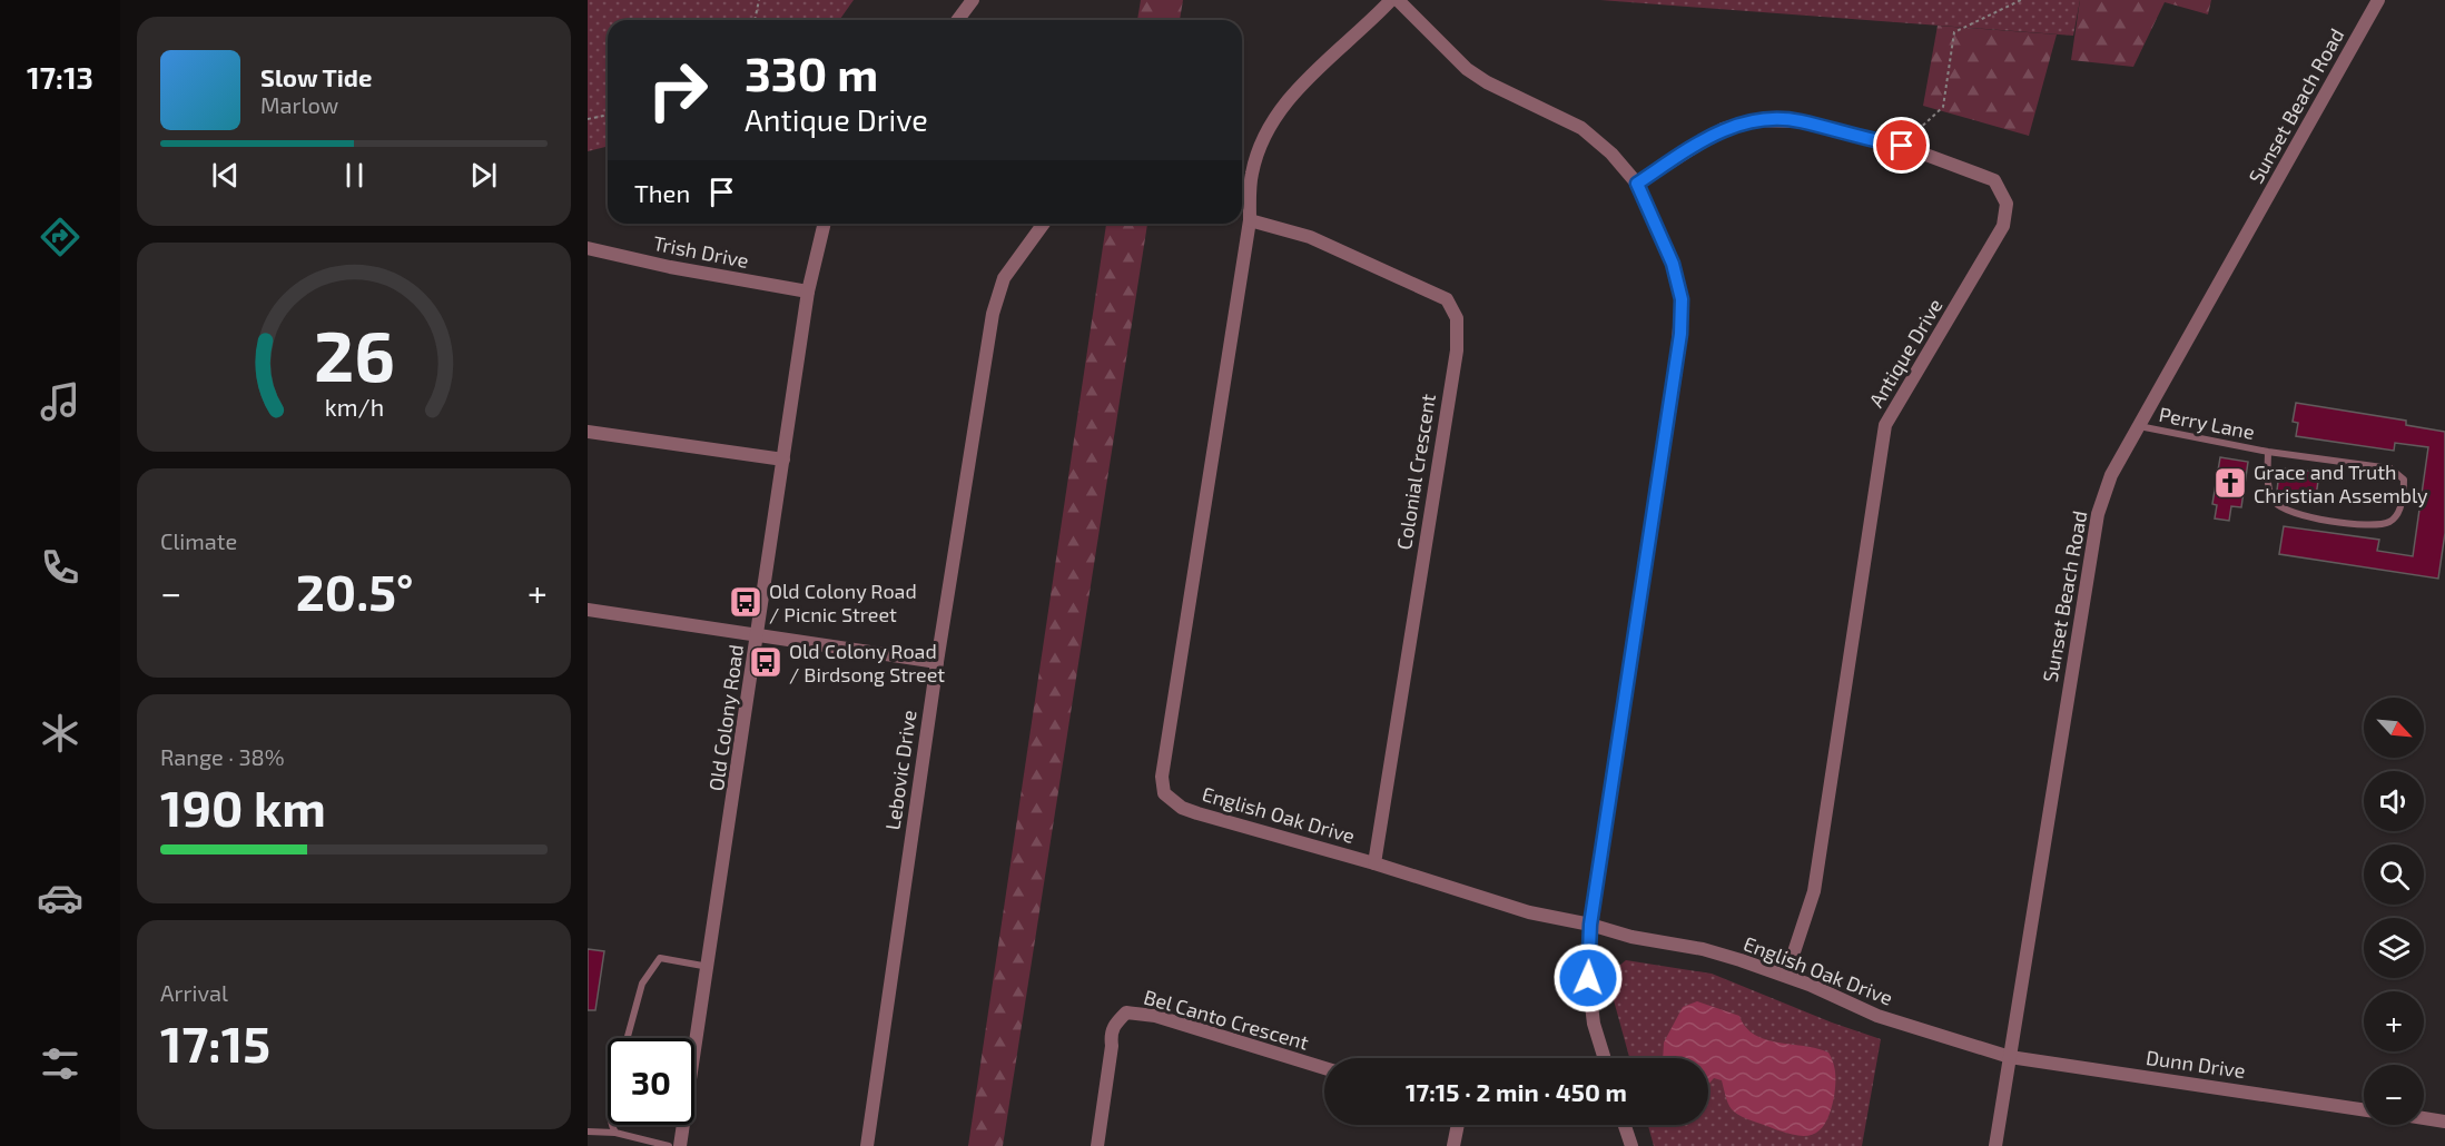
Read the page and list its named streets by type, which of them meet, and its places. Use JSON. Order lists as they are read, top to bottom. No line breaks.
{"streets":{"street":["Sunset Beach Road","Trish Drive","Antique Drive","Colonial Crescent","Old Colony Road","Lebovic Drive","English Oak Drive","Bel Canto Crescent","Dunn Drive"],"lane":["Perry Lane"]},"crossings":[["Sunset Beach Road","Perry Lane"],["Sunset Beach Road","English Oak Drive"],["Sunset Beach Road","Dunn Drive"],["Trish Drive","Old Colony Road"],["Antique Drive","English Oak Drive"],["Colonial Crescent","English Oak Drive"],["English Oak Drive","Dunn Drive"]],"places":{"church":["Grace and Truth Christian Assembly"],"bus stop":["Old Colony Road / Picnic Street","Old Colony Road / Birdsong Street"]},"north":"bottom right","page":{"tabs":"17:13","turn":["330 m","Antique Drive"],"song":["Slow Tide","Marlow"],"then":"Then","tile":["Climate",["Range · 38%","190 km"],["Arrival","17:15"]],"heat":["−","20.5°","+"],"map_buttons":["+","−"],"limit":"30","trip":"17:15 · 2 min · 450 m","gauge":["26","km/h"]}}
